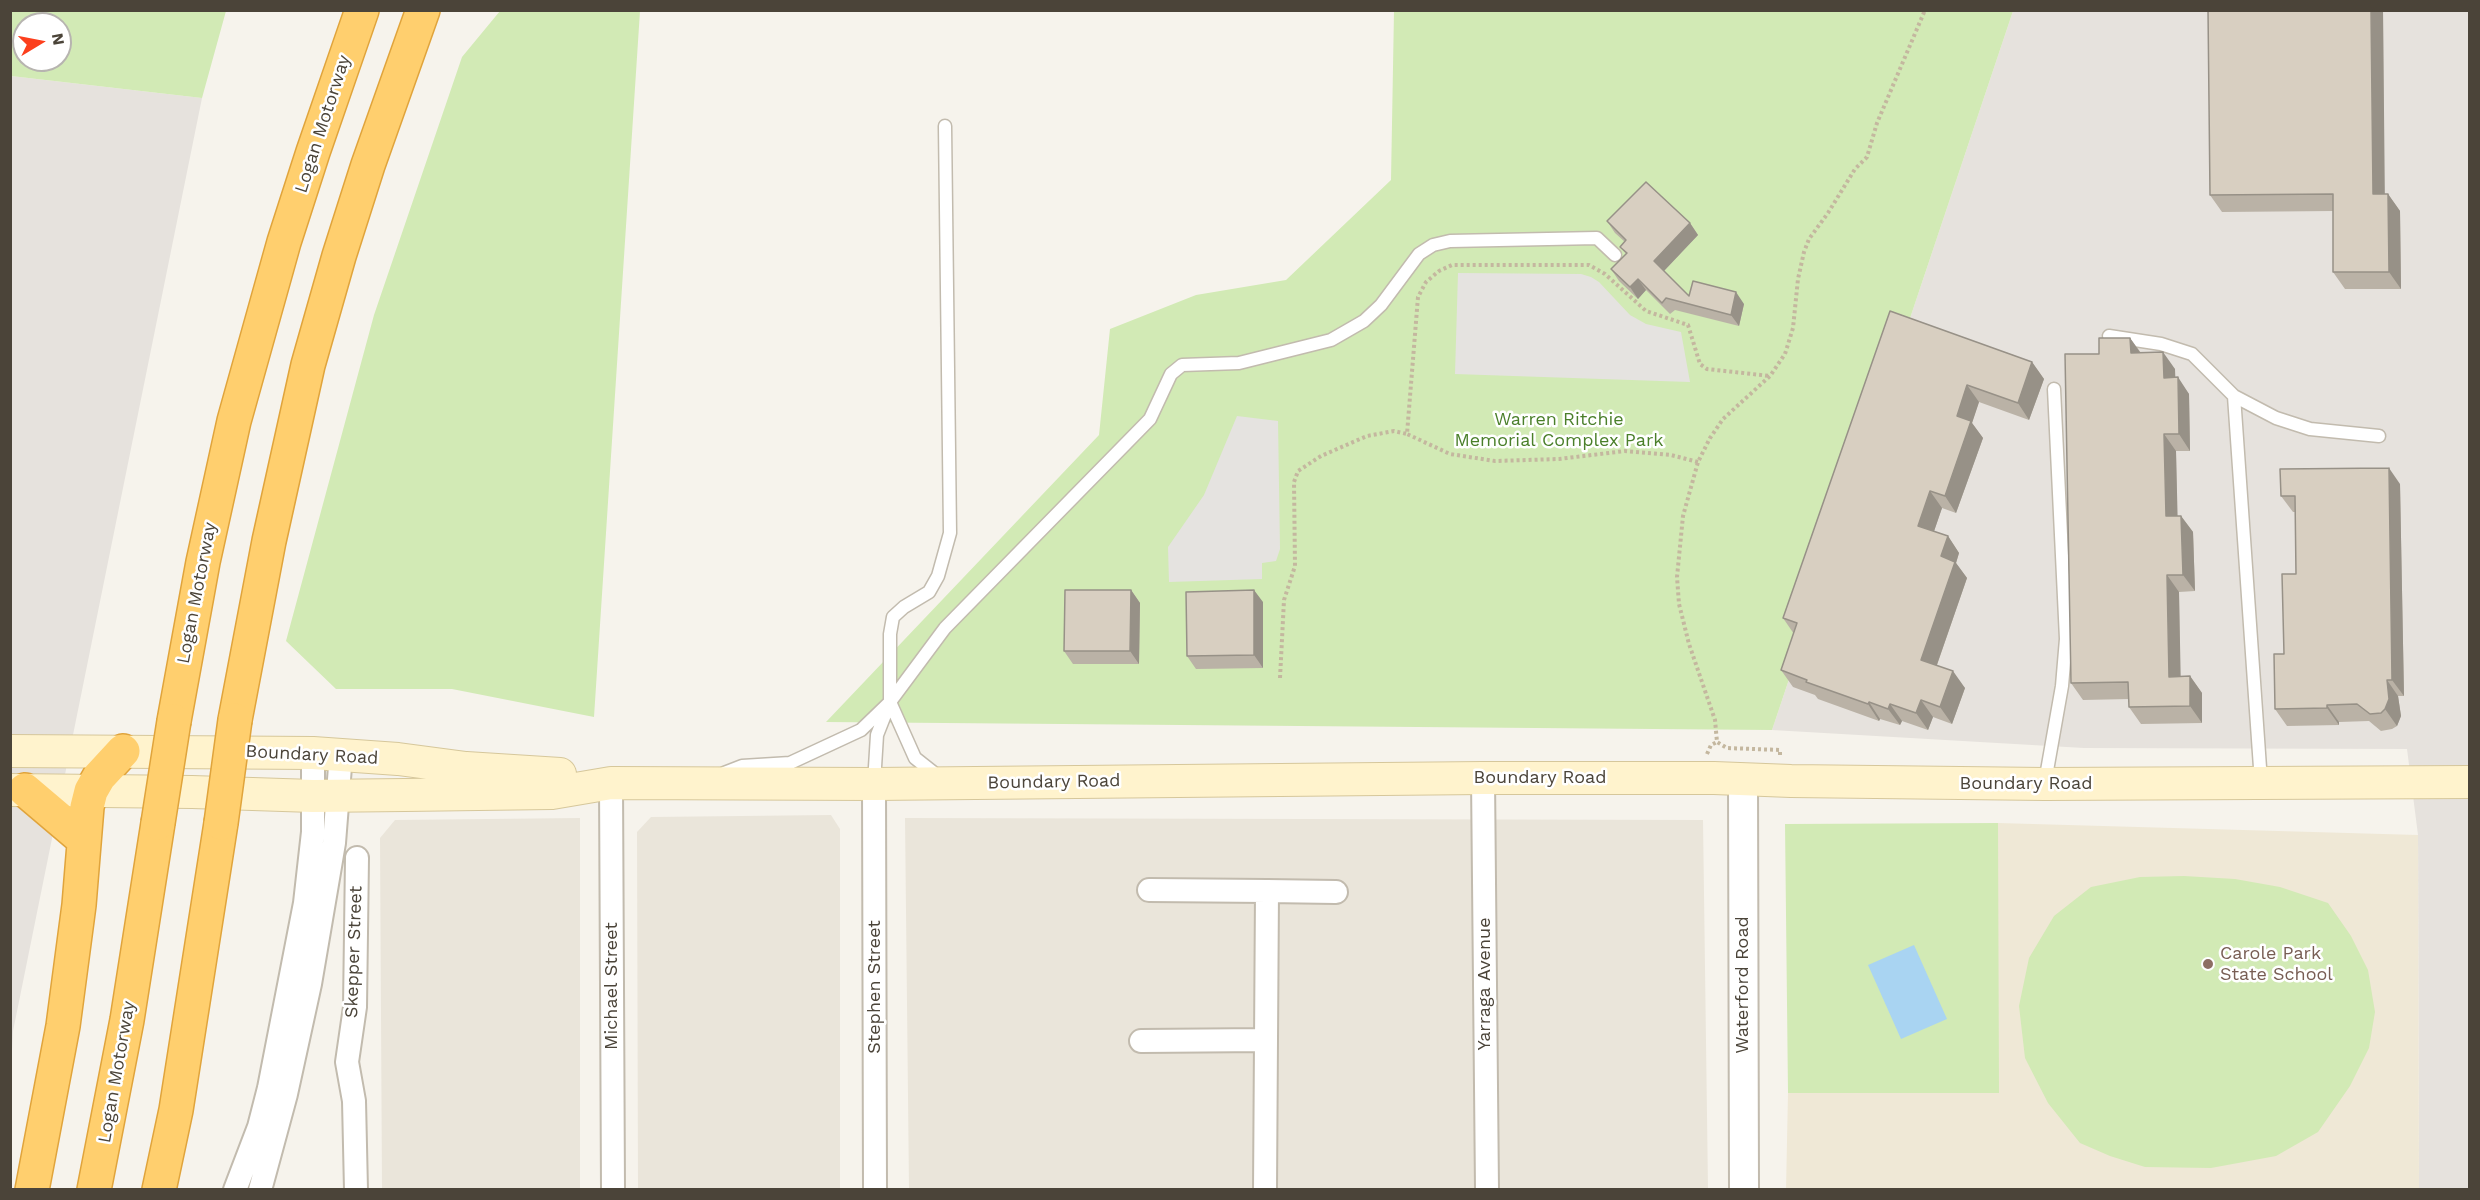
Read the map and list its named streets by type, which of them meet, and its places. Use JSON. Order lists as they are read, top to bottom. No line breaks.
{"streets":{"highway":["Logan Motorway"],"main road":["Boundary Road"],"street":["Skepper Street","Yarraga Avenue","Waterford Road","Michael Street","Stephen Street"]},"crossings":[["Boundary Road","Yarraga Avenue"],["Boundary Road","Waterford Road"],["Boundary Road","Michael Street"],["Boundary Road","Stephen Street"]],"parks":["Warren Ritchie Memorial Complex Park"],"places":["Carole Park State School"],"north":"right"}
